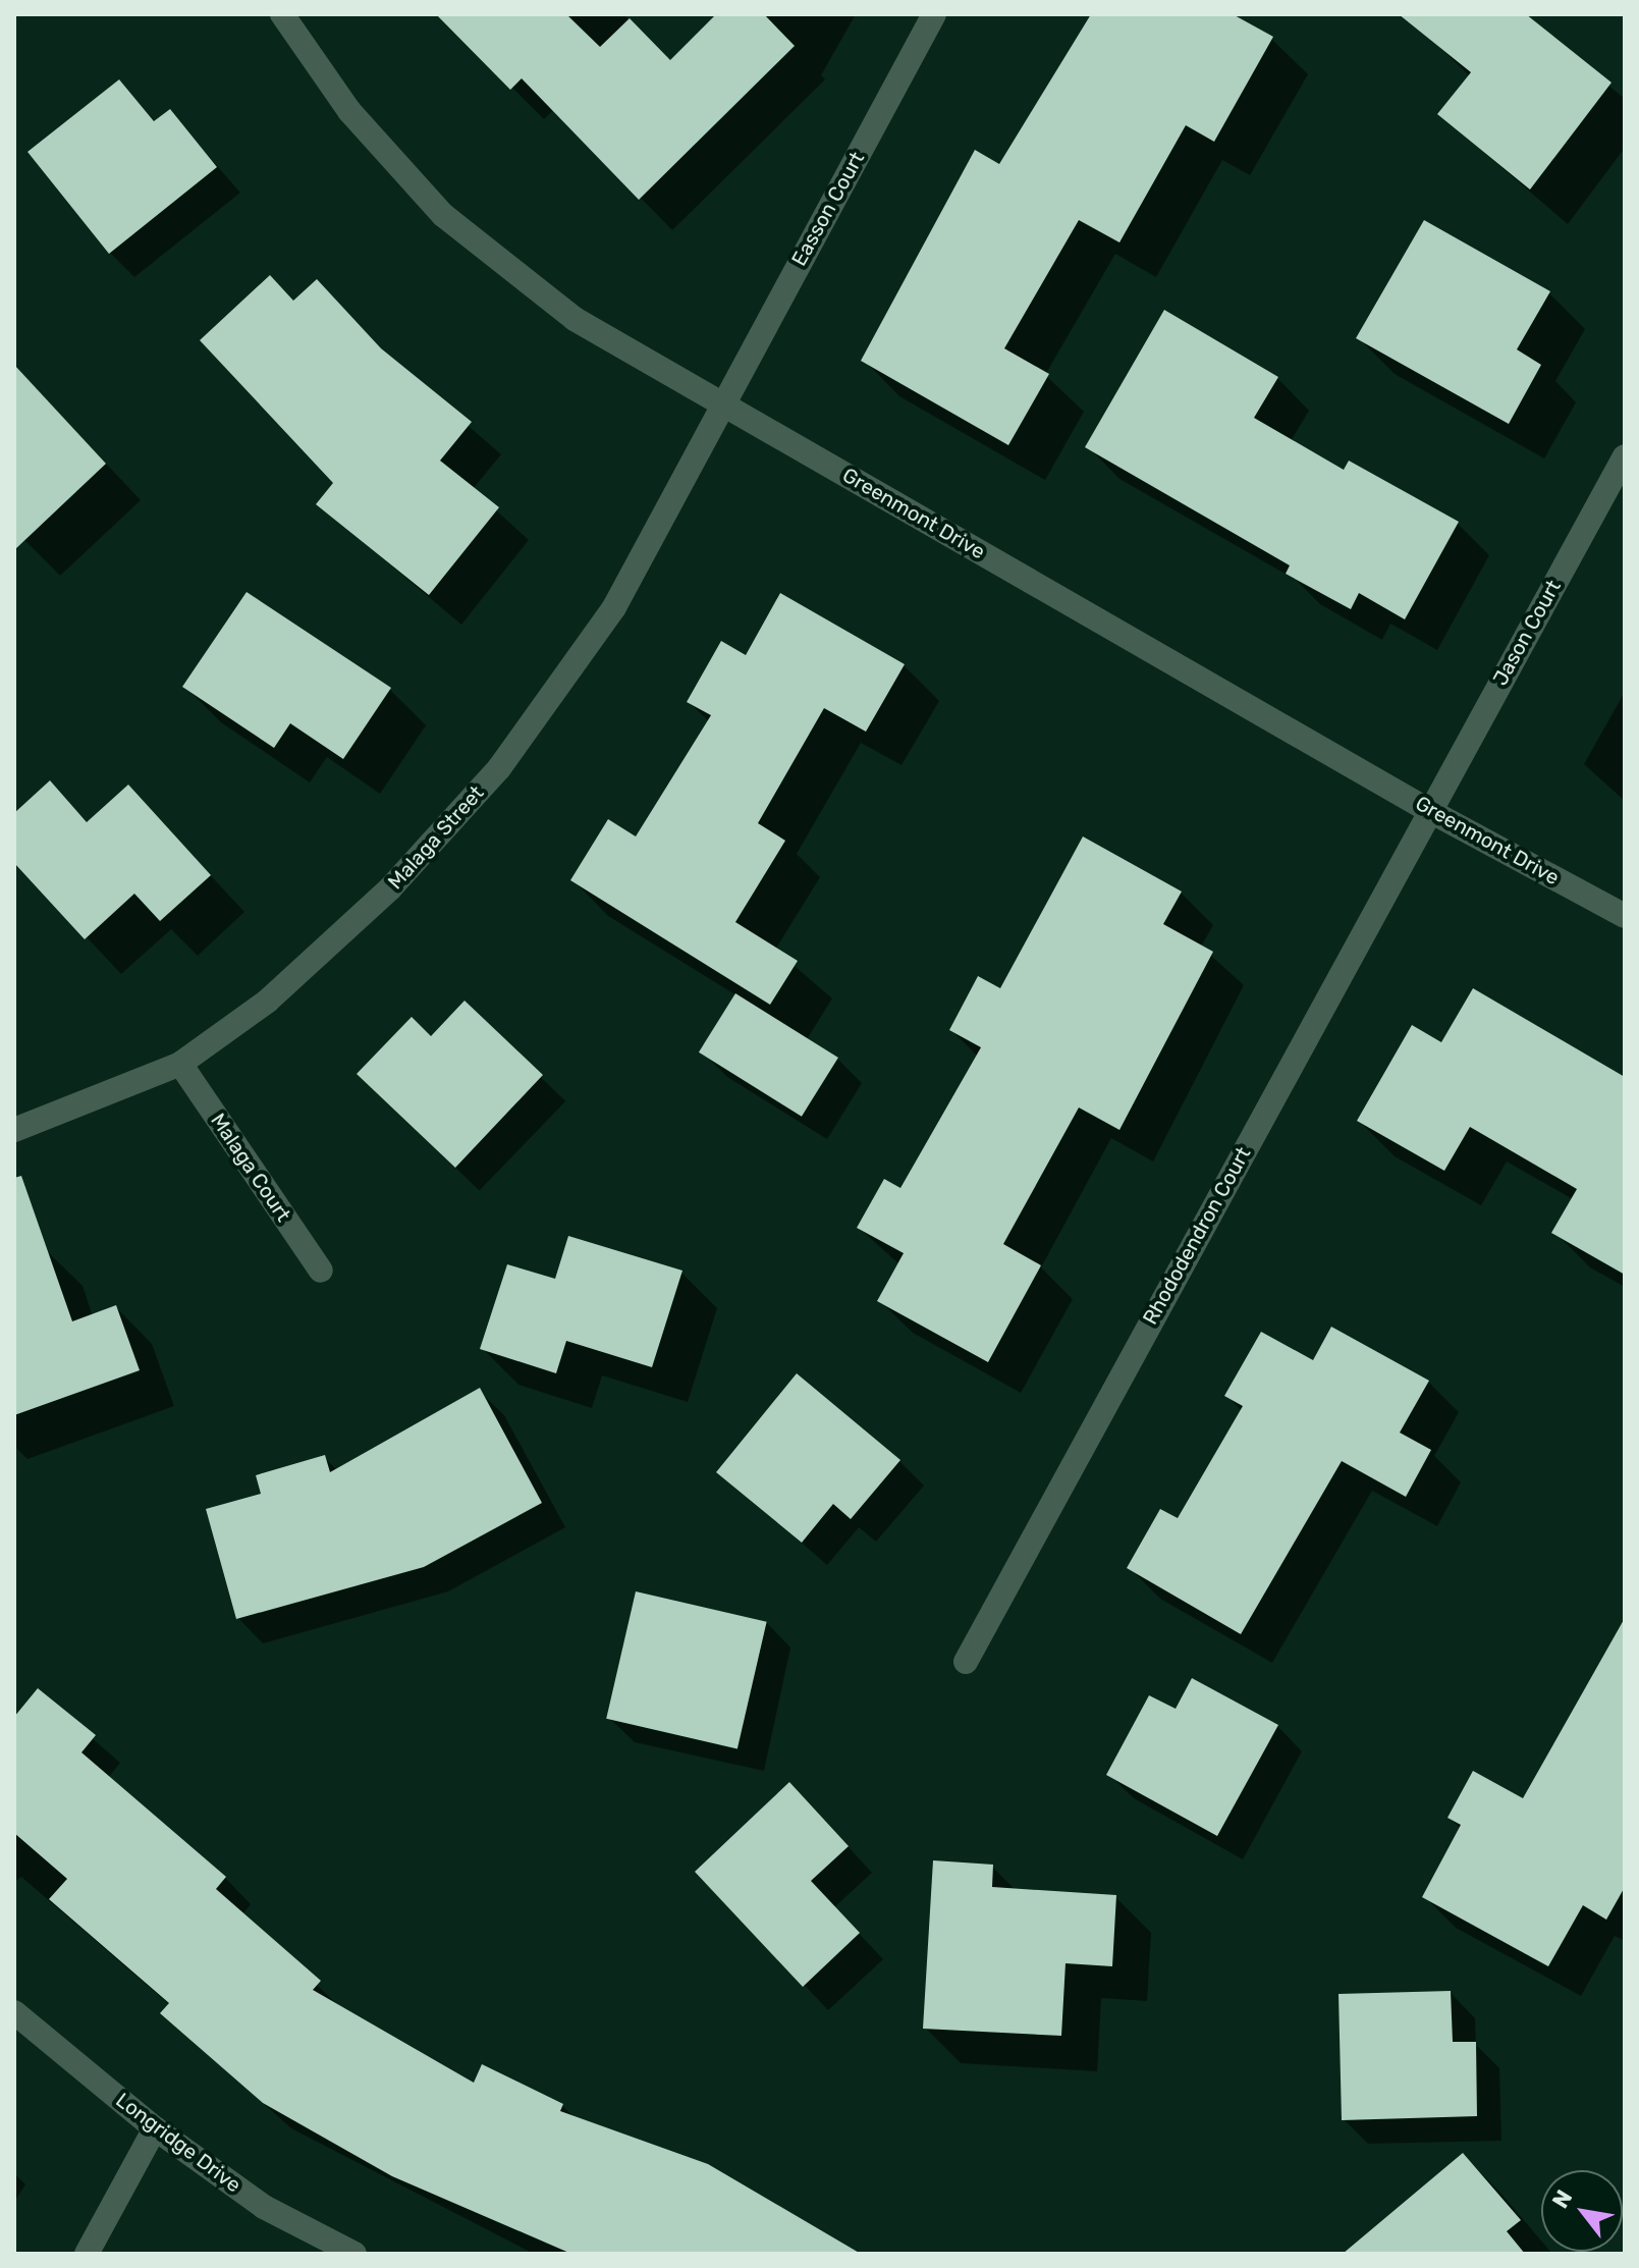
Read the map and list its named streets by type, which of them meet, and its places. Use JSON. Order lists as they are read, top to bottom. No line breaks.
{"streets":{"street":["Easson Court","Greenmont Drive","Jason Court","Malaga Street","Malaga Court","Rhododendron Court","Longridge Drive"]},"crossings":[["Easson Court","Greenmont Drive"],["Easson Court","Malaga Street"],["Greenmont Drive","Jason Court"],["Greenmont Drive","Malaga Street"],["Greenmont Drive","Rhododendron Court"],["Jason Court","Rhododendron Court"],["Malaga Street","Malaga Court"]],"north":"top left"}
